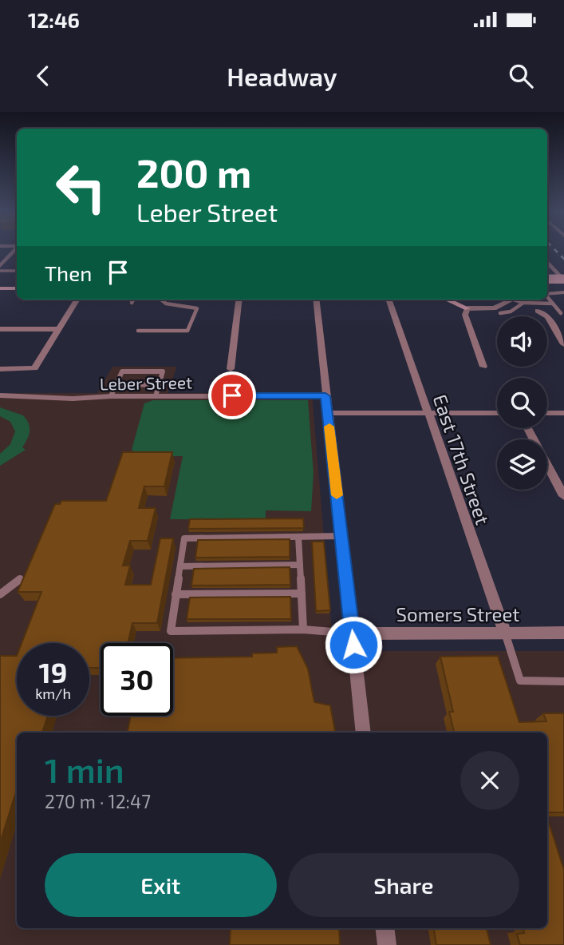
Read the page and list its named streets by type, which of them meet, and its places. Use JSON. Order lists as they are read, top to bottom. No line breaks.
{"streets":{"street":["East 17th Street","Somers Street"],"lane":["Leber Street"]},"crossings":[["East 17th Street","Somers Street"]],"page":{"status":"12:46","header":"Headway","turn":["200 m","Leber Street"],"then":"Then","speed":"19 km/h","limit":"30","heading":["1 min","270 m · 12:47"],"buttons":["Exit","Share"]}}
